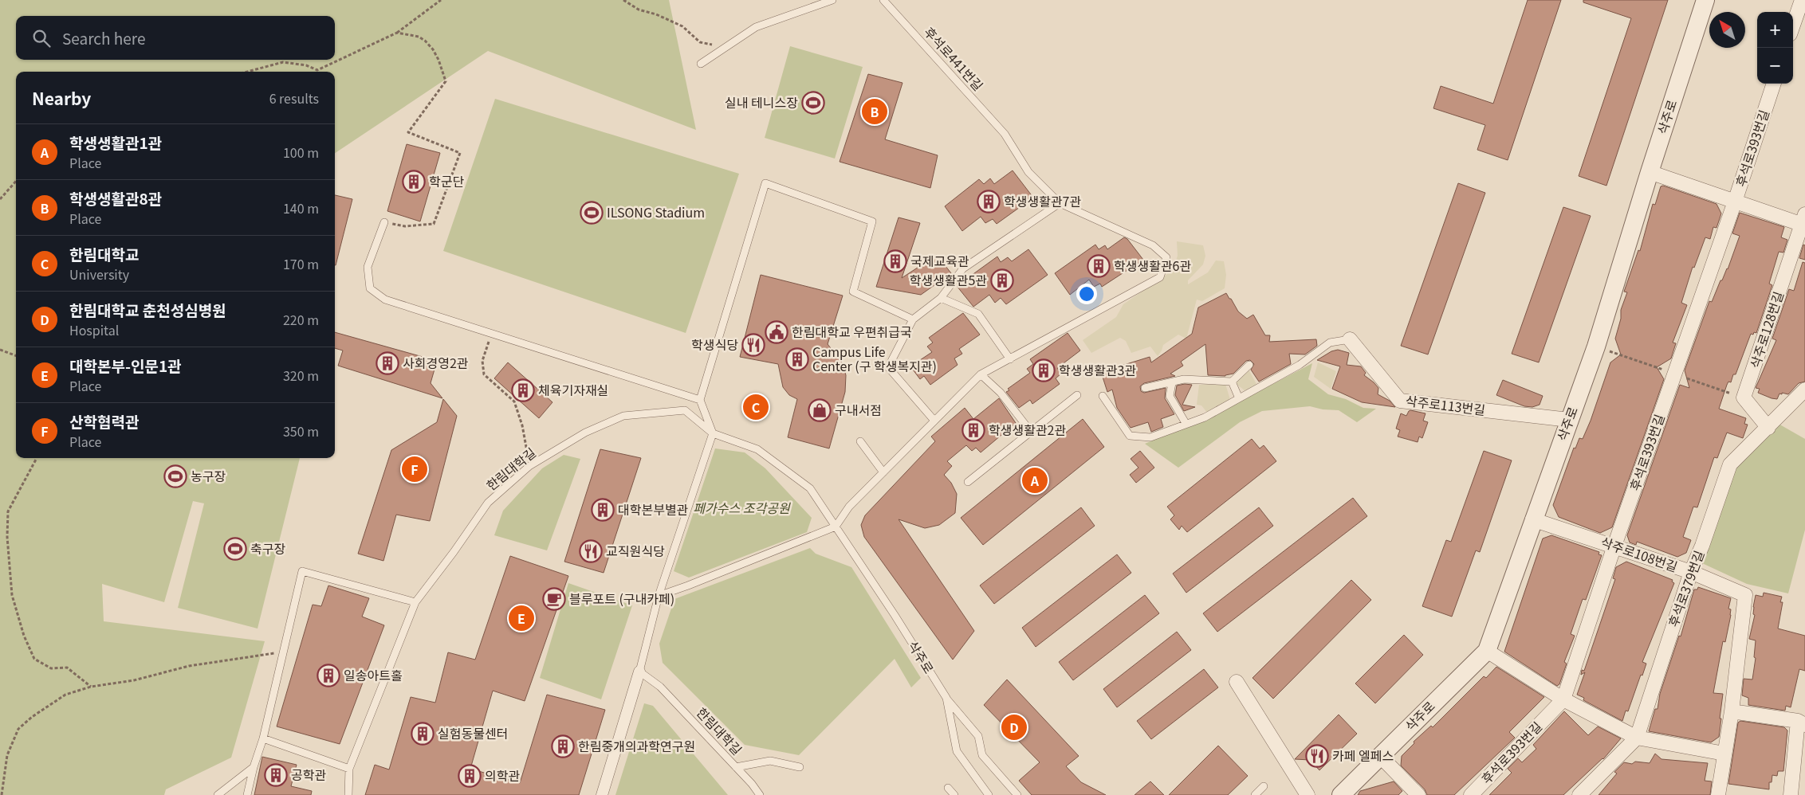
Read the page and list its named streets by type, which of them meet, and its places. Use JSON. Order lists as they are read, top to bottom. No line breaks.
{"streets":{"street":["삭주로","후석로393번길","삭주로128번길","삭주로113번길","삭주로108번길","후석로379번길"],"lane":["후석로441번길","한림대학길"]},"crossings":[["삭주로","삭주로128번길"],["삭주로","삭주로113번길"],["삭주로","한림대학길"],["삭주로","삭주로108번길"],["후석로393번길","삭주로128번길"],["후석로393번길","삭주로108번길"],["삭주로128번길","후석로379번길"],["삭주로108번길","후석로379번길"]],"parks":["페가수스 조각공원"],"places":{"sports":["실내 테니스장","ILSONG Stadium","농구장","축구장"],"building":["학군단","학생생활관7관","국제교육관","학생생활관6관","학생생활관5관","Campus Life Center (구 학생복지관)","사회경영2관","학생생활관3관","체육기자재실","학생생활관2관","대학본부별관","일송아트홀","실험동물센터","한림중개의과학연구원","공학관","의학관"],"public building":["한림대학교 우편취급국"],"restaurant":["학생식당","교직원식당","카페 엘페스"],"shop":["구내서점"],"cafe":["블루포트 (구내카페)"]},"north":"top left","page":{"map_buttons":["+","−"],"search":"Search here","heading":["Nearby","6 results"],"pins":["B","C","F","A","E","D"],"list":[{"mark":"A","name":"학생생활관1관","note":"Place","value":"100 m"},{"mark":"B","name":"학생생활관8관","note":"Place","value":"140 m"},{"mark":"C","name":"한림대학교","note":"University","value":"170 m"},{"mark":"D","name":"한림대학교 춘천성심병원","note":"Hospital","value":"220 m"},{"mark":"E","name":"대학본부-인문1관","note":"Place","value":"320 m"},{"mark":"F","name":"산학협력관","note":"Place","value":"350 m"}]}}
